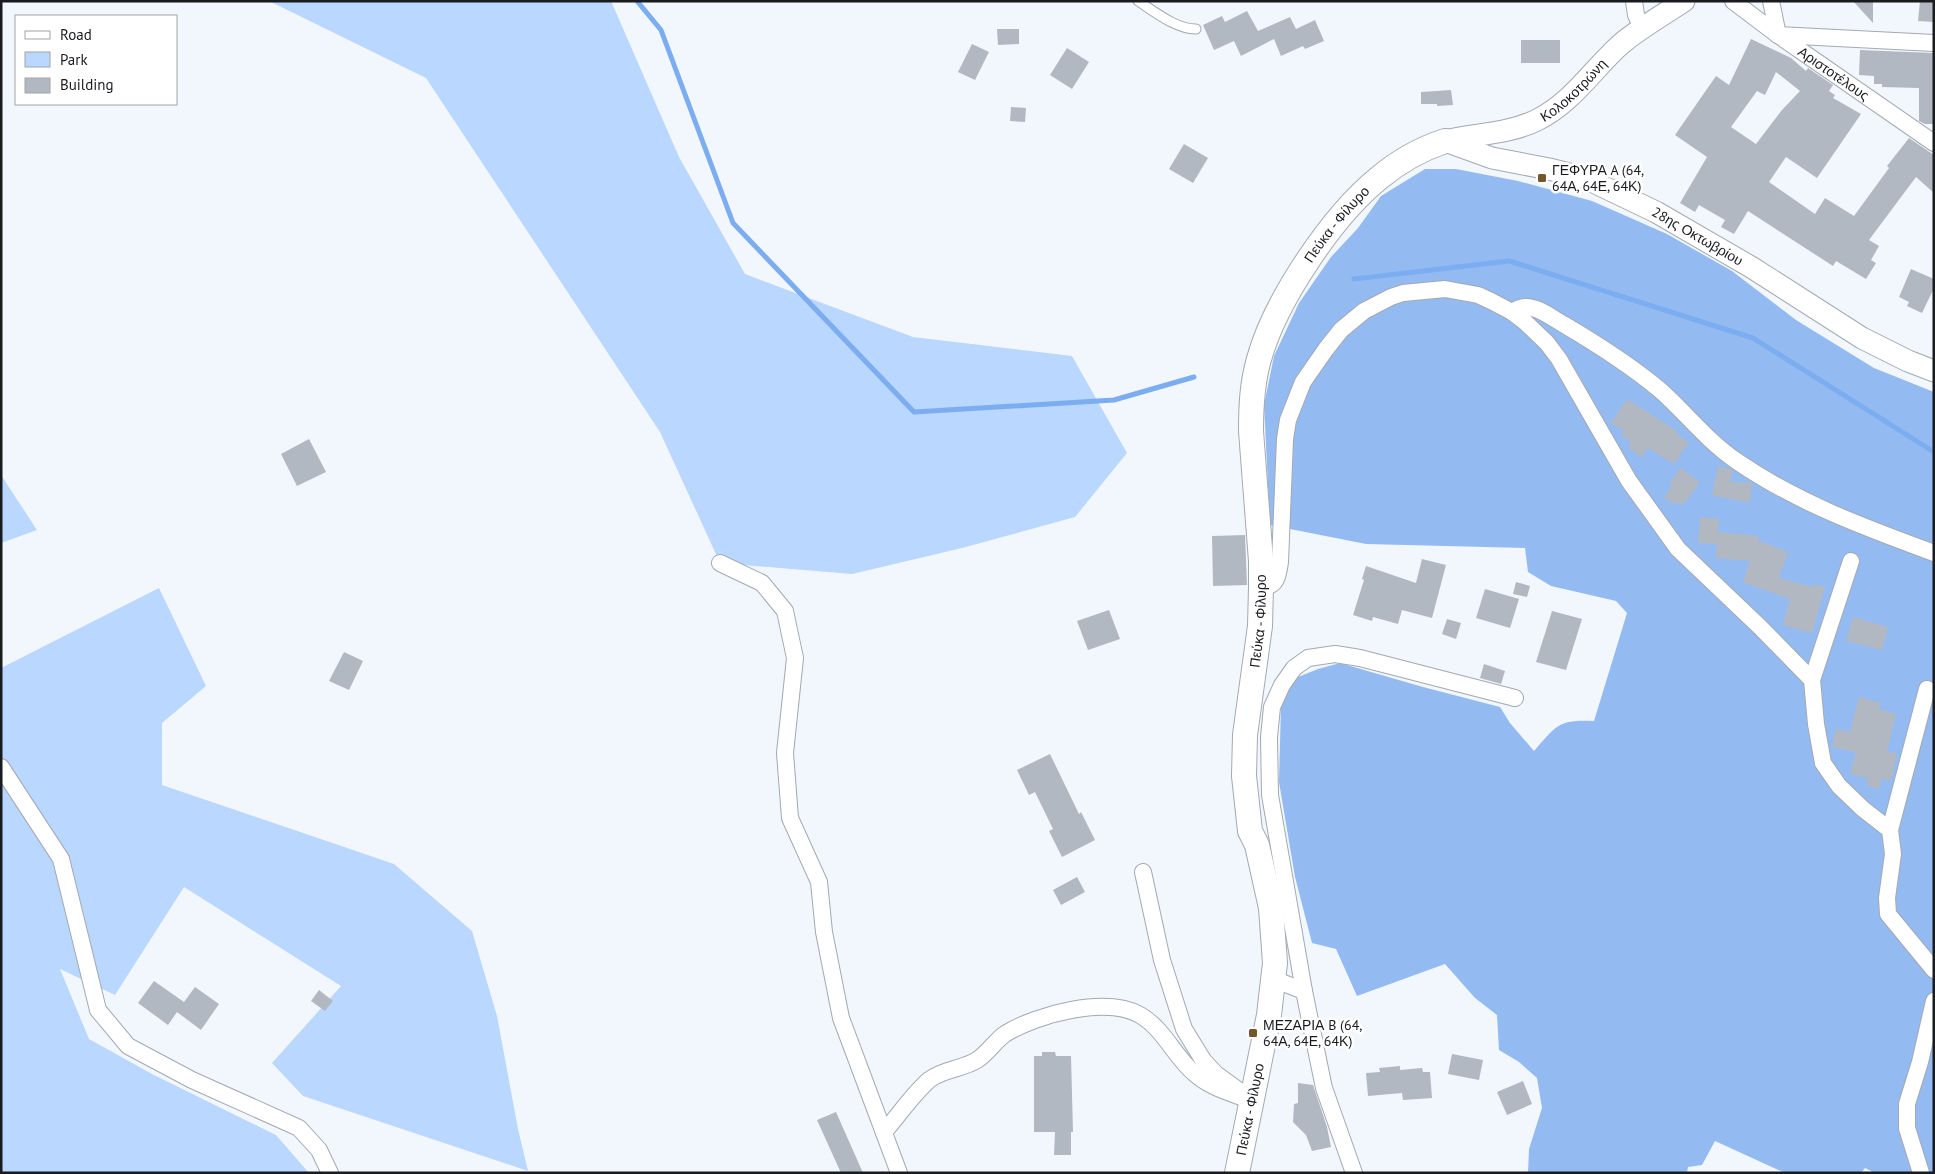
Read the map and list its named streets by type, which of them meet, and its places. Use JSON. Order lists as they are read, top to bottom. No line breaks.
{"streets":{"main road":["Πεύκα - Φίλυρο"],"street":["Αριστοτέλους","Κολοκοτρώνη","28ης Οκτωβρίου"]},"crossings":[["Κολοκοτρώνη","Πεύκα - Φίλυρο"],["Κολοκοτρώνη","28ης Οκτωβρίου"],["Πεύκα - Φίλυρο","28ης Οκτωβρίου"]],"places":{"transit":["ΓΕΦΥΡΑ A (64, 64Α, 64Ε, 64Κ)","ΜΕΖΑΡΙΑ B (64, 64Α, 64Ε, 64Κ)"]},"legend":["Road","Park","Building"]}
